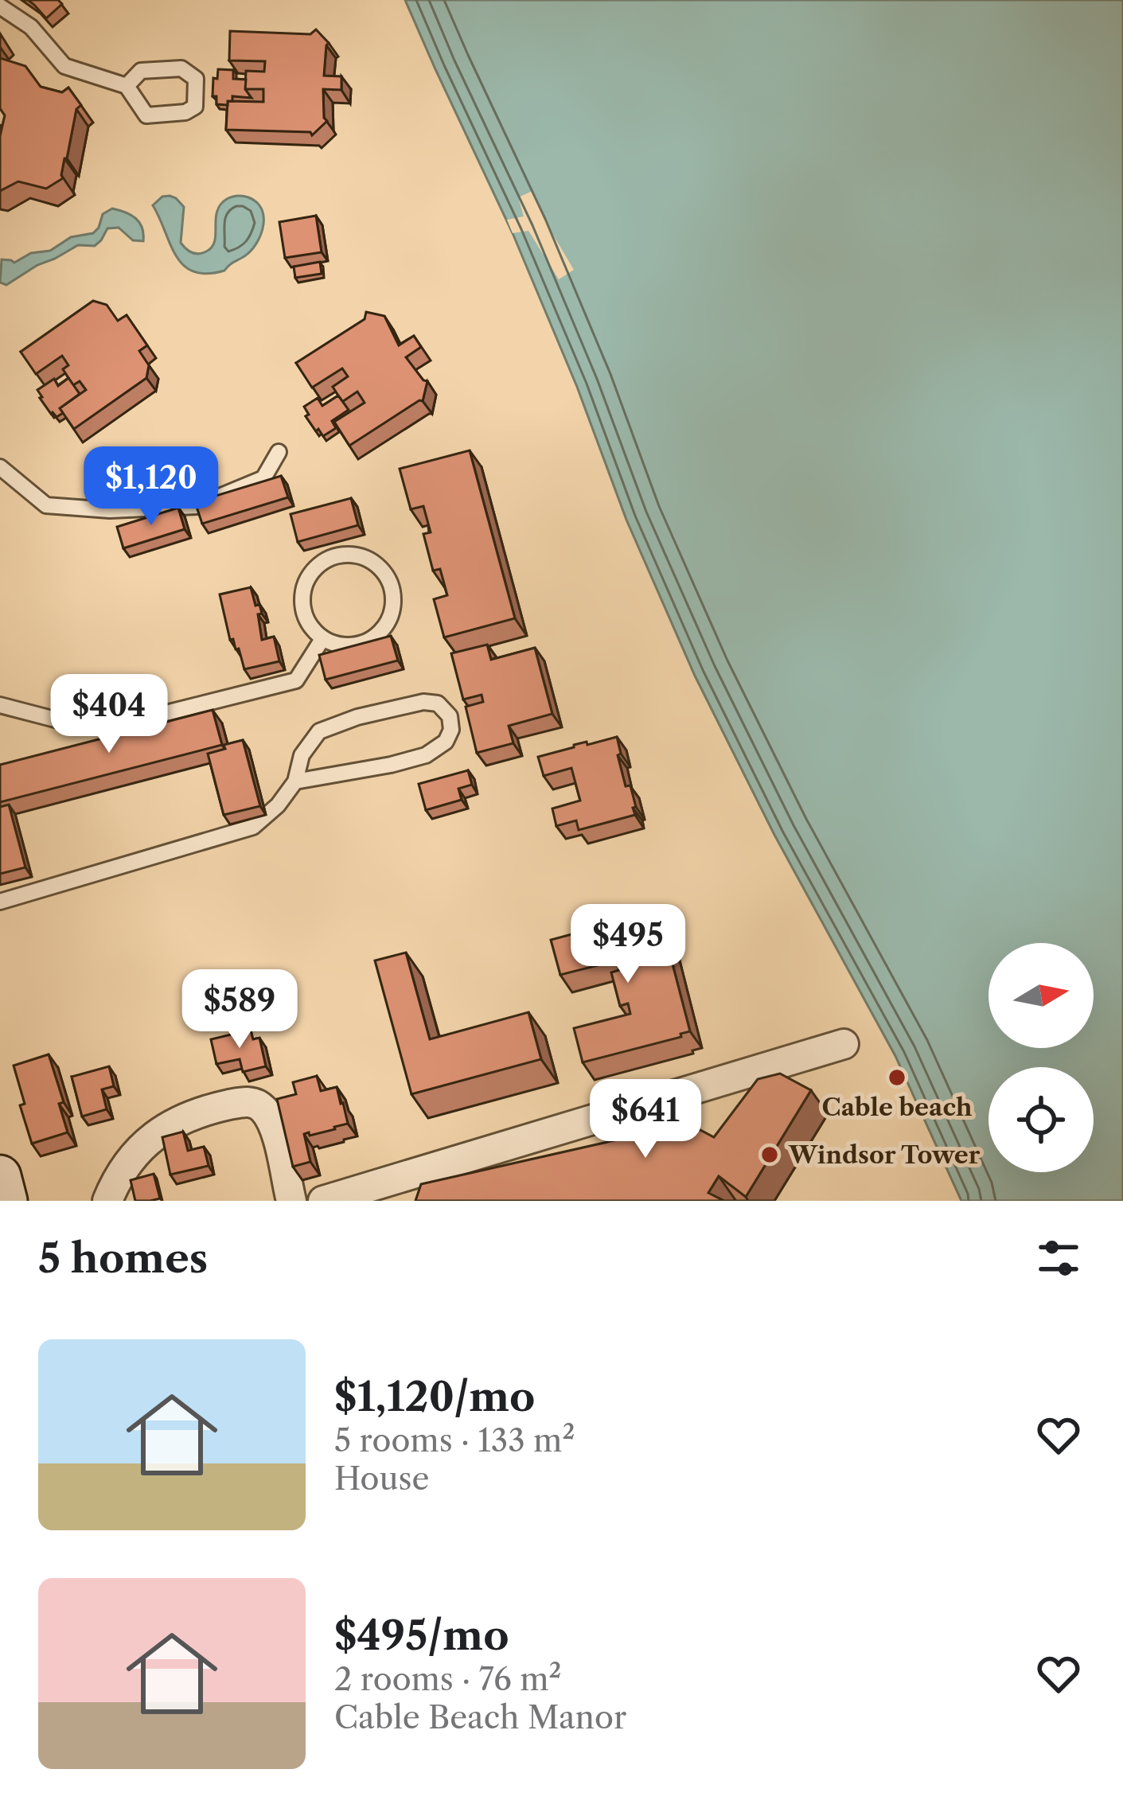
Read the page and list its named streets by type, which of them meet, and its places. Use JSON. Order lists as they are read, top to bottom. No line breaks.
{"places":["Cable beach","Windsor Tower"],"north":"right","page":{"price":["$1,120","$404","$495","$589","$641"],"heading":"5 homes","list":[{"name":"$1,120/mo","note":"5 rooms · 133 m² · House"},{"name":"$495/mo","note":"2 rooms · 76 m² · Cable Beach Manor"}]}}
